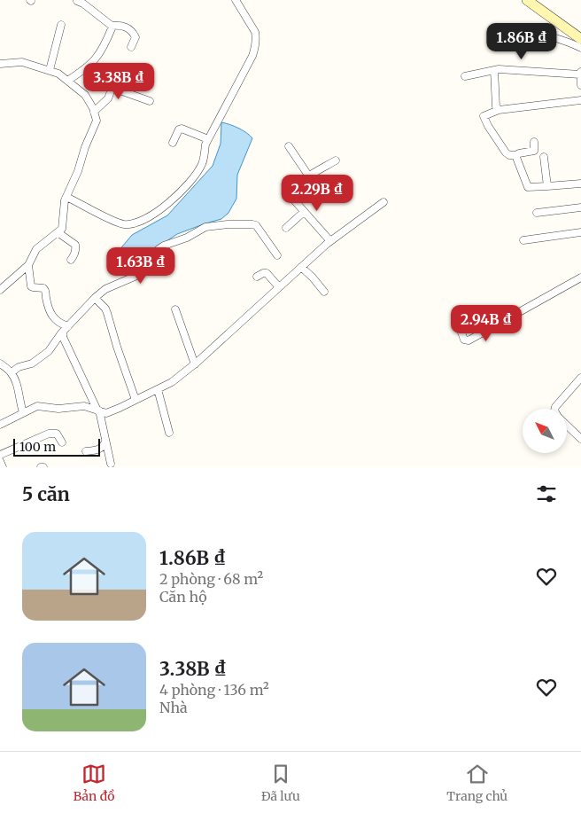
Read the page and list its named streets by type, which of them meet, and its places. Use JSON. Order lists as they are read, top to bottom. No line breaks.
{"scale_bar":"100 m","north":"top left","page":{"price":["1.86B ₫","3.38B ₫","2.29B ₫","1.63B ₫","2.94B ₫"],"scale":"100 m","heading":"5 căn","list":[{"name":"1.86B ₫","note":"2 phòng · 68 m² · Căn hộ"},{"name":"3.38B ₫","note":"4 phòng · 136 m² · Nhà"}],"tabs":["Bản đồ","Đã lưu","Trang chủ"]}}
